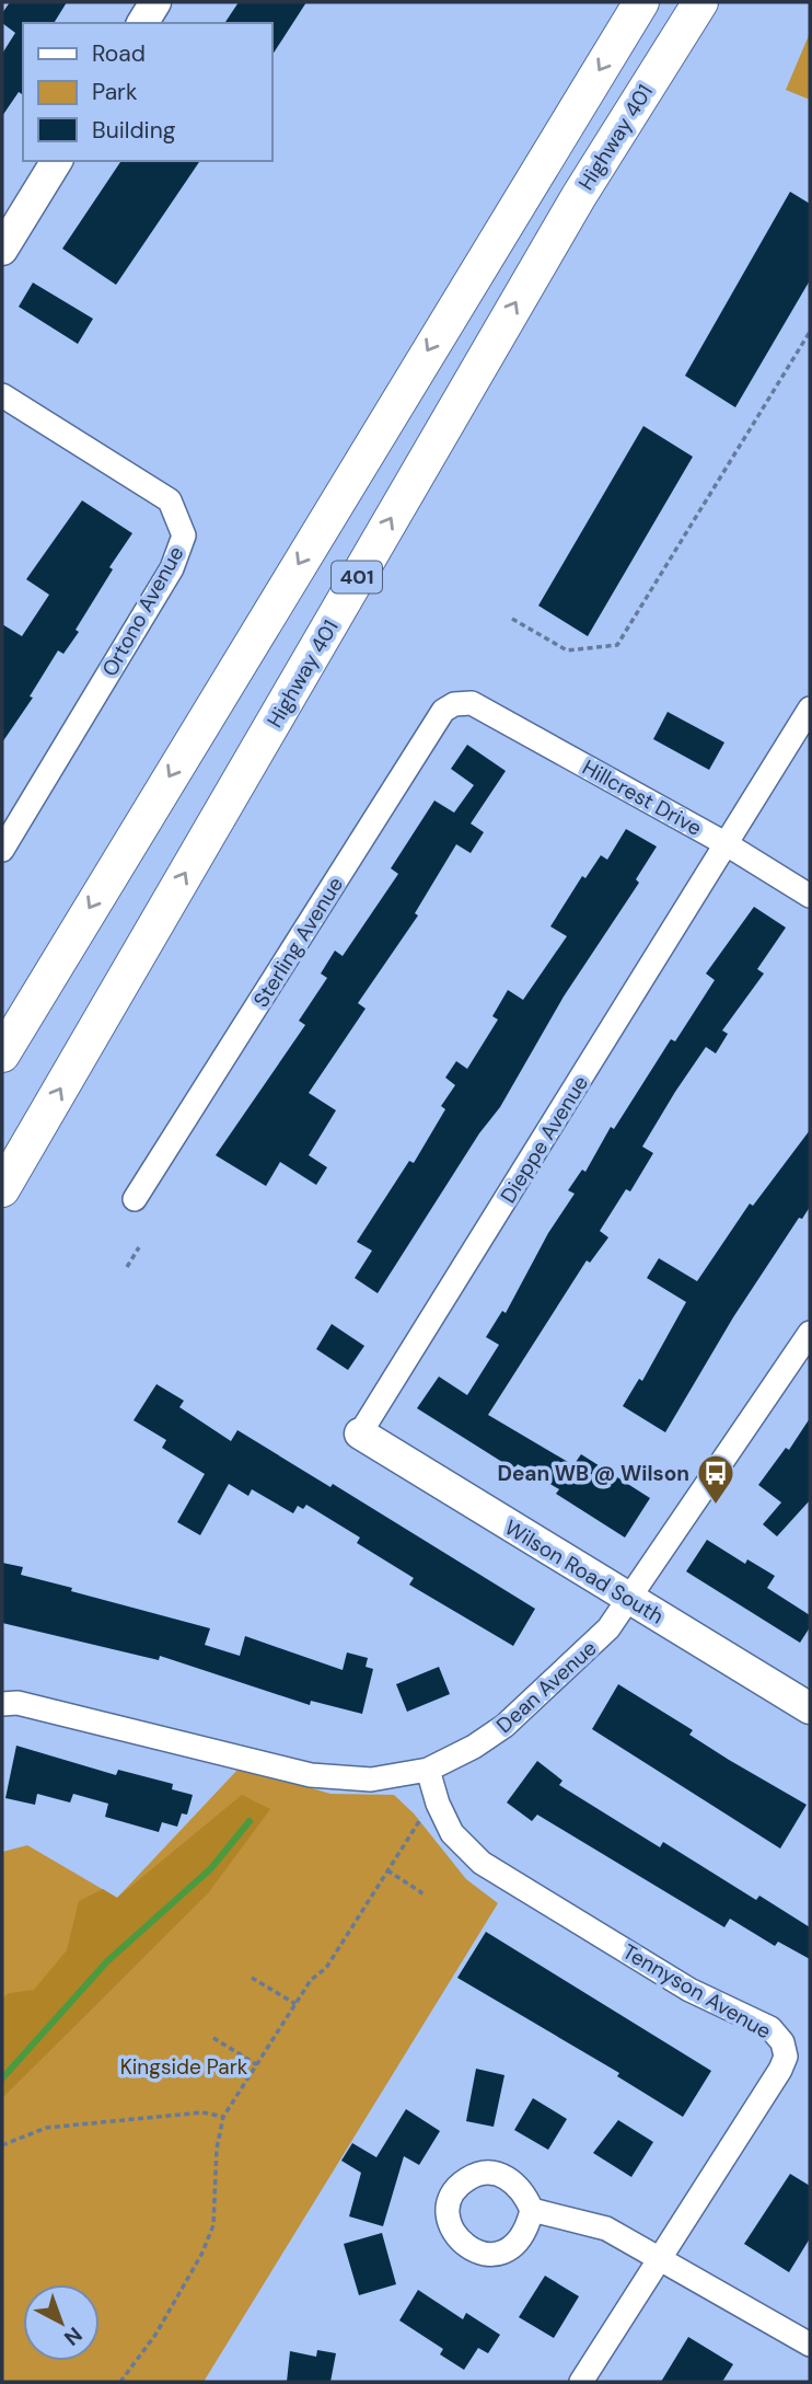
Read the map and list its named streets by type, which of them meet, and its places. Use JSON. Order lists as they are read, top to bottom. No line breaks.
{"streets":{"highway":["Highway 401","401"],"main road":["Wilson Road South"],"street":["Ortono Avenue","Hillcrest Drive","Sterling Avenue","Dieppe Avenue","Dean Avenue","Tennyson Avenue"]},"crossings":[["Hillcrest Drive","Sterling Avenue"],["Hillcrest Drive","Dieppe Avenue"],["Dieppe Avenue","Wilson Road South"],["Wilson Road South","Dean Avenue"],["Dean Avenue","Tennyson Avenue"]],"parks":["Kingside Park"],"places":{"bus stop":["Dean WB @ Wilson"]},"legend":["Road","Park","Building"],"north":"bottom right"}
